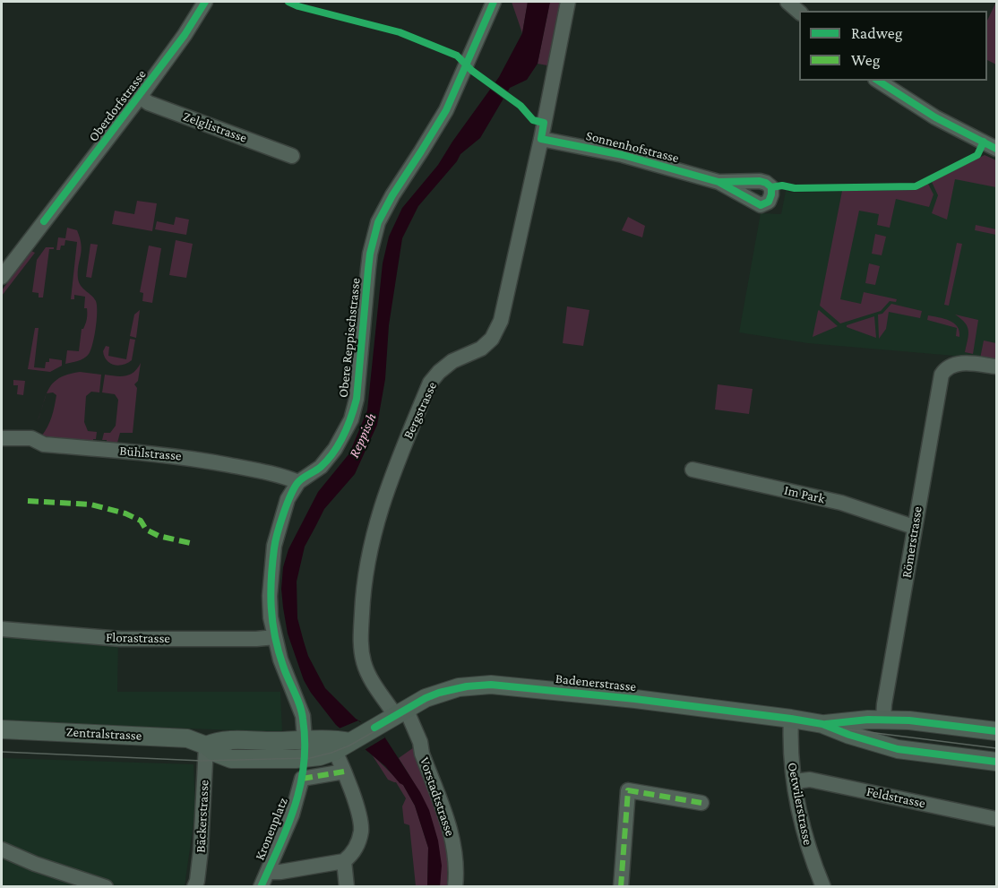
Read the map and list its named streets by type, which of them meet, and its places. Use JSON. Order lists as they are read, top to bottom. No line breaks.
{"streets":{"main road":["Badenerstrasse","Zentralstrasse"],"street":["Oberdorfstrasse","Zelglistrasse","Sonnenhofstrasse","Obere Reppischstrasse","Bergstrasse","Bühlstrasse","Im Park","Römerstrasse","Florastrasse","Vorstadtstrasse","Feldstrasse","Oetwilerstrasse","Bäckerstrasse","Kronenplatz"]},"crossings":[["Oberdorfstrasse","Zelglistrasse"],["Sonnenhofstrasse","Bergstrasse"],["Obere Reppischstrasse","Bühlstrasse"],["Obere Reppischstrasse","Florastrasse"],["Obere Reppischstrasse","Zentralstrasse"],["Bergstrasse","Badenerstrasse"],["Bergstrasse","Vorstadtstrasse"],["Im Park","Römerstrasse"],["Römerstrasse","Badenerstrasse"],["Badenerstrasse","Zentralstrasse"],["Badenerstrasse","Vorstadtstrasse"],["Badenerstrasse","Oetwilerstrasse"],["Zentralstrasse","Bäckerstrasse"],["Zentralstrasse","Kronenplatz"],["Feldstrasse","Oetwilerstrasse"]],"water":["Reppisch"],"legend":["Radweg","Weg"]}
